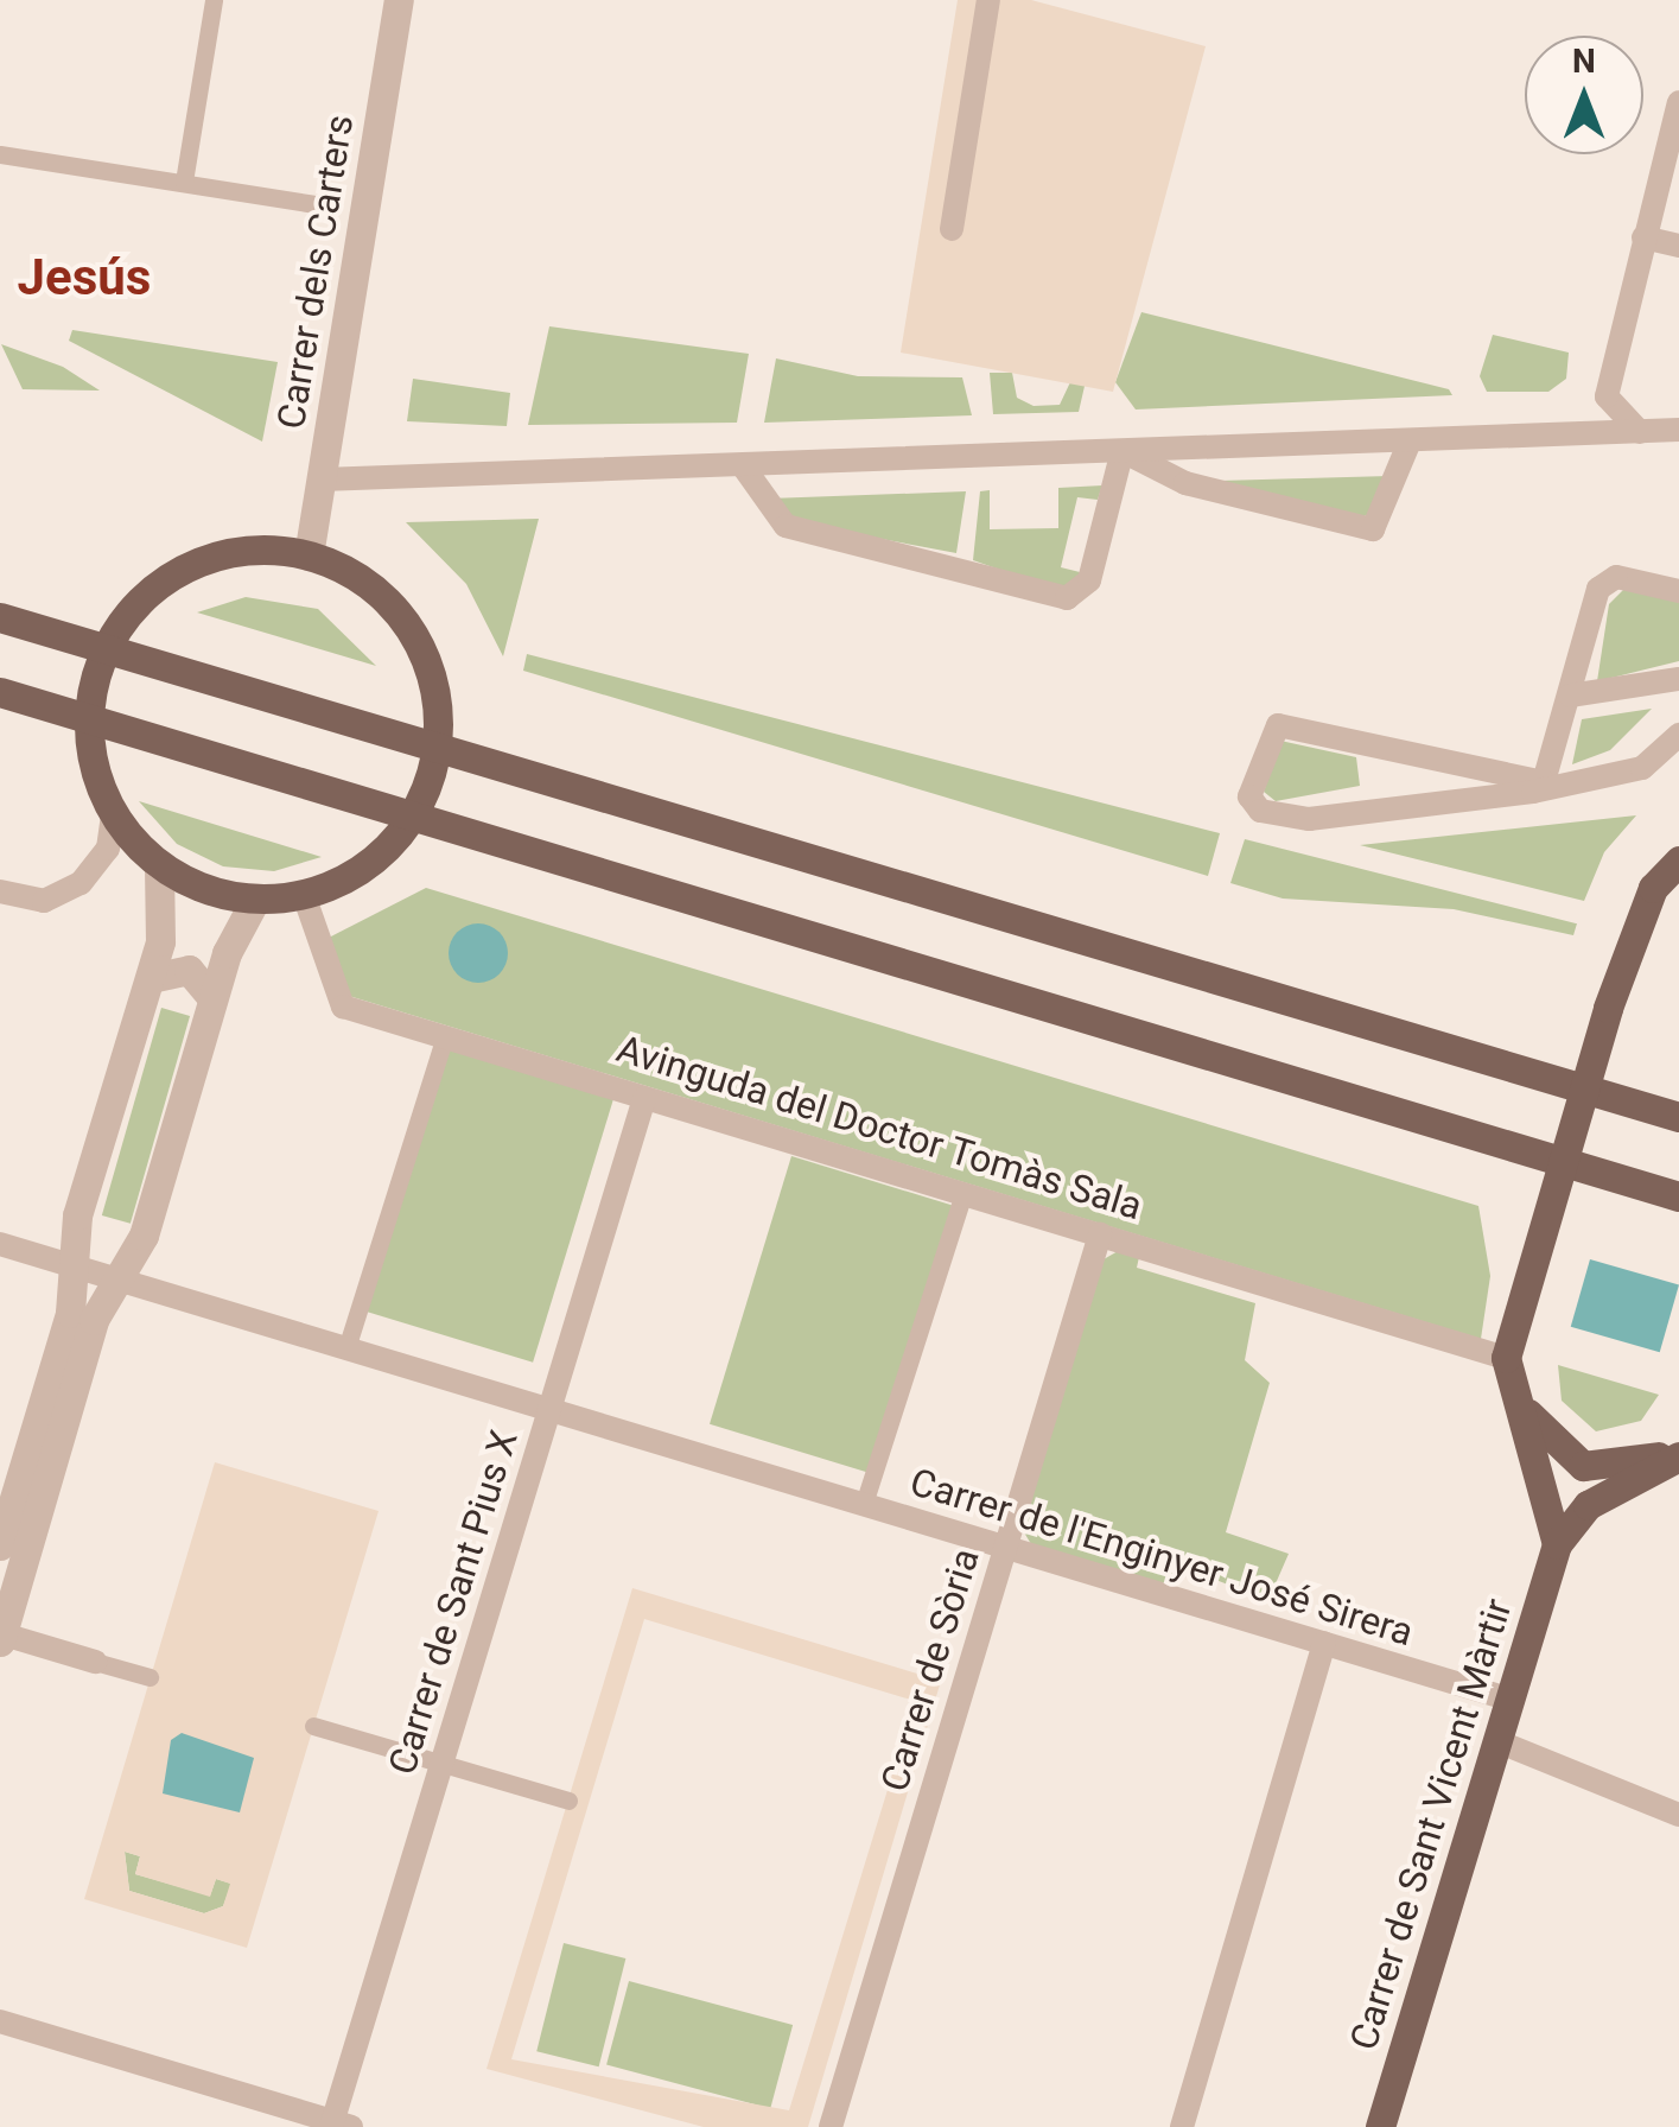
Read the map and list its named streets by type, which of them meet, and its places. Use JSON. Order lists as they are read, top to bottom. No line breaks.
{"streets":{"main road":["Carrer de Sant Vicent Màrtir"],"street":["Carrer dels Carters","Avinguda del Doctor Tomàs Sala","Carrer de l'Enginyer José Sirera","Carrer de Sant Pius X","Carrer de Sòria"]},"crossings":[["Avinguda del Doctor Tomàs Sala","Carrer de l'Enginyer José Sirera"],["Avinguda del Doctor Tomàs Sala","Carrer de Sant Pius X"],["Avinguda del Doctor Tomàs Sala","Carrer de Sòria"],["Avinguda del Doctor Tomàs Sala","Carrer de Sant Vicent Màrtir"],["Carrer de l'Enginyer José Sirera","Carrer de Sant Pius X"],["Carrer de l'Enginyer José Sirera","Carrer de Sòria"],["Carrer de l'Enginyer José Sirera","Carrer de Sant Vicent Màrtir"]],"districts":["Jesús"],"north":"top"}
